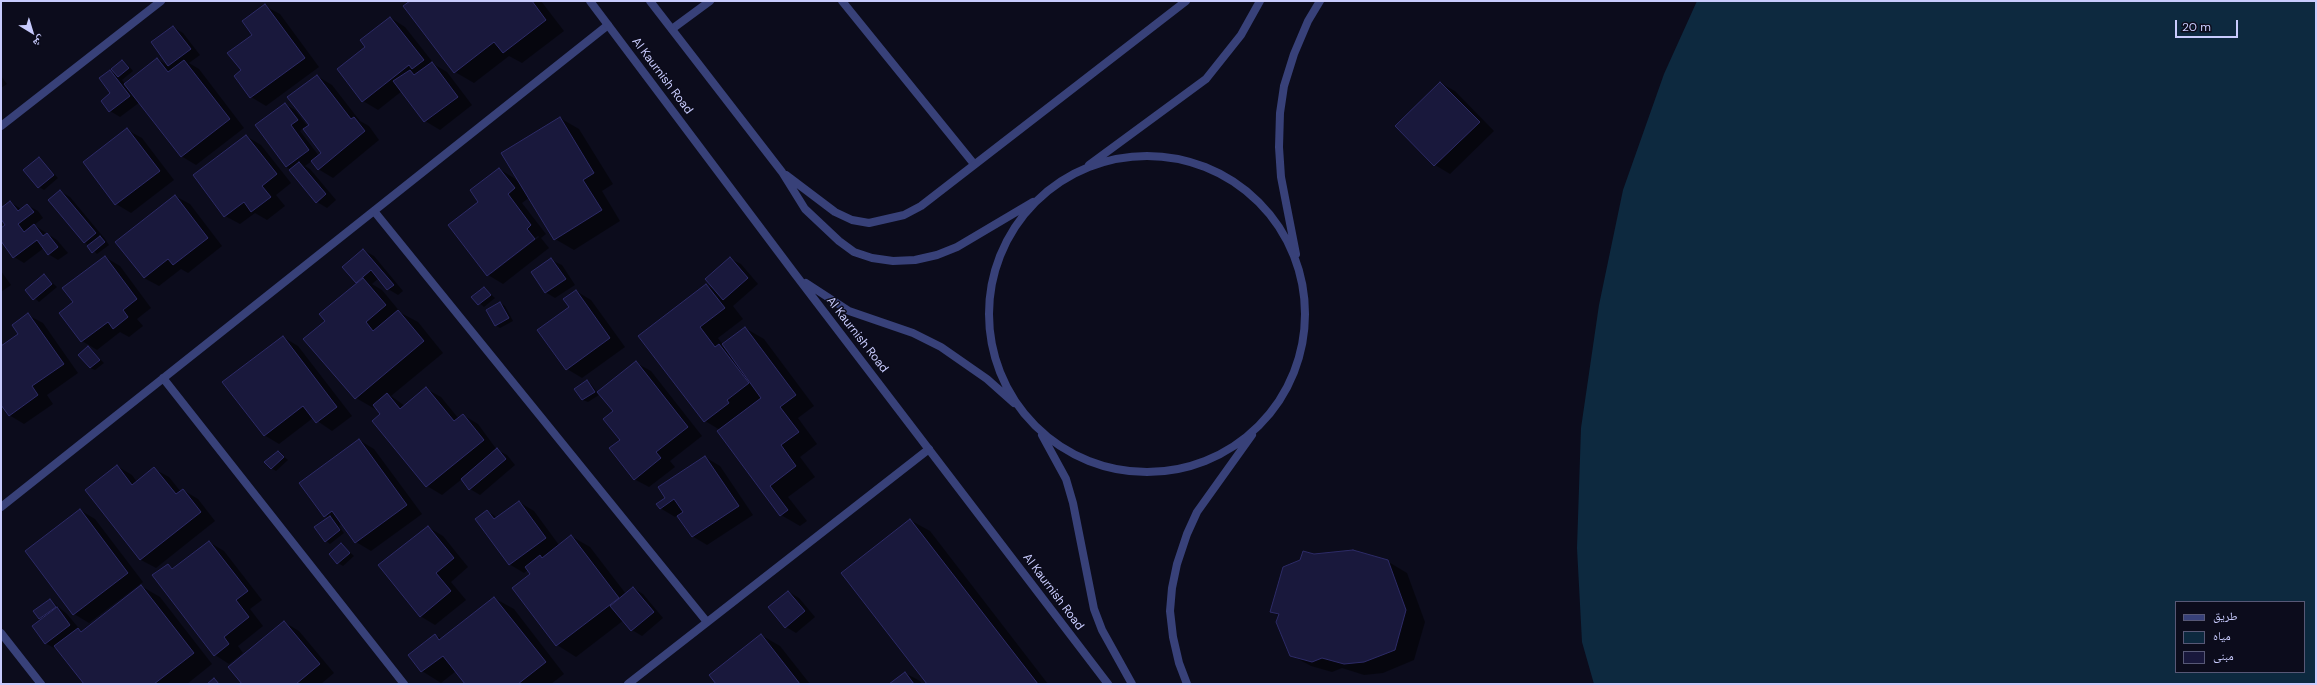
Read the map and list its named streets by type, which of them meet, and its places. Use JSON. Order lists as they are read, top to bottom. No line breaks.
{"streets":{"street":["Al Kaurnish Road"]},"legend":["طريق","مياه","مبنى"],"scale_bar":"20 m","north":"bottom right"}
